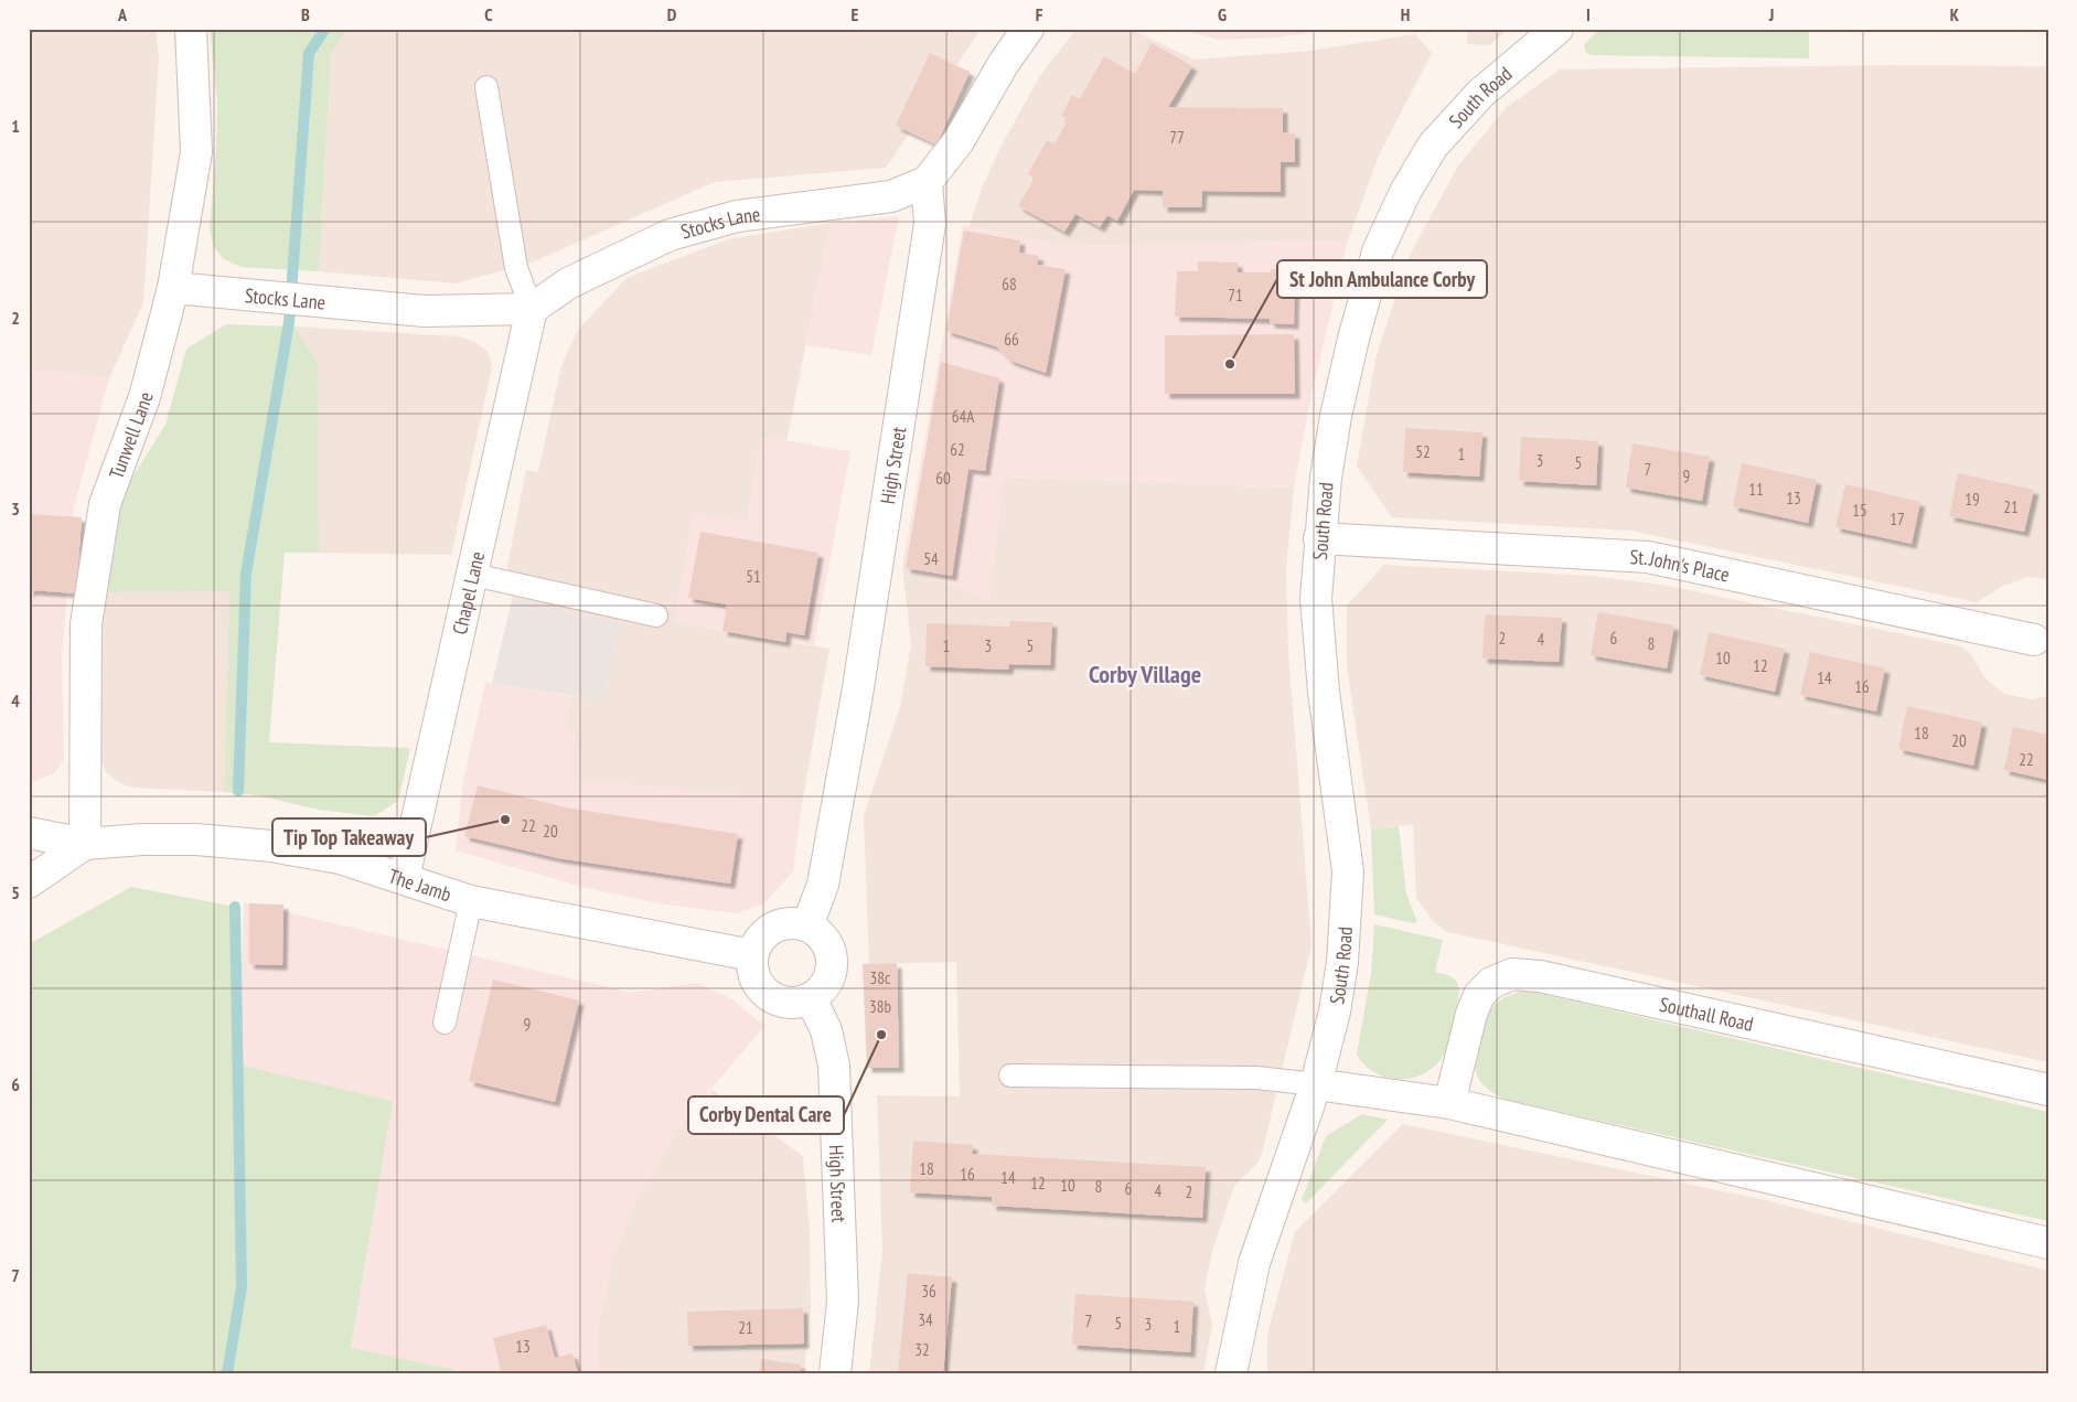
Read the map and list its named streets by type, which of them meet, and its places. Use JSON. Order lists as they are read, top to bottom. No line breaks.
{"streets":{"street":["South Road","Stocks Lane","Tunwell Lane","High Street","St. John's Place","Chapel Lane","The Jamb","Southall Road"]},"crossings":[["South Road","St. John's Place"],["Stocks Lane","Tunwell Lane"],["Stocks Lane","High Street"],["Stocks Lane","Chapel Lane"],["Tunwell Lane","The Jamb"],["High Street","The Jamb"],["Chapel Lane","The Jamb"]],"districts":["Corby Village"],"places":["St John Ambulance Corby","Tip Top Takeaway","Corby Dental Care"],"house_numbers":["77","68","71","66","64A","62","52","1","3","5","7","9","60","11","13","19","21","15","17","54","51","2","6","4","8","1","3","5","10","12","14","16","18","20","22","22","20","38c","38b","9","18","16","14","12","10","8","6","4","2","36","34","7","5","3","1","21","13","32"],"grid":{"columns":["A","B","C","D","E","F","G","H","I","J","K"],"rows":["1","2","3","4","5","6","7"]}}
